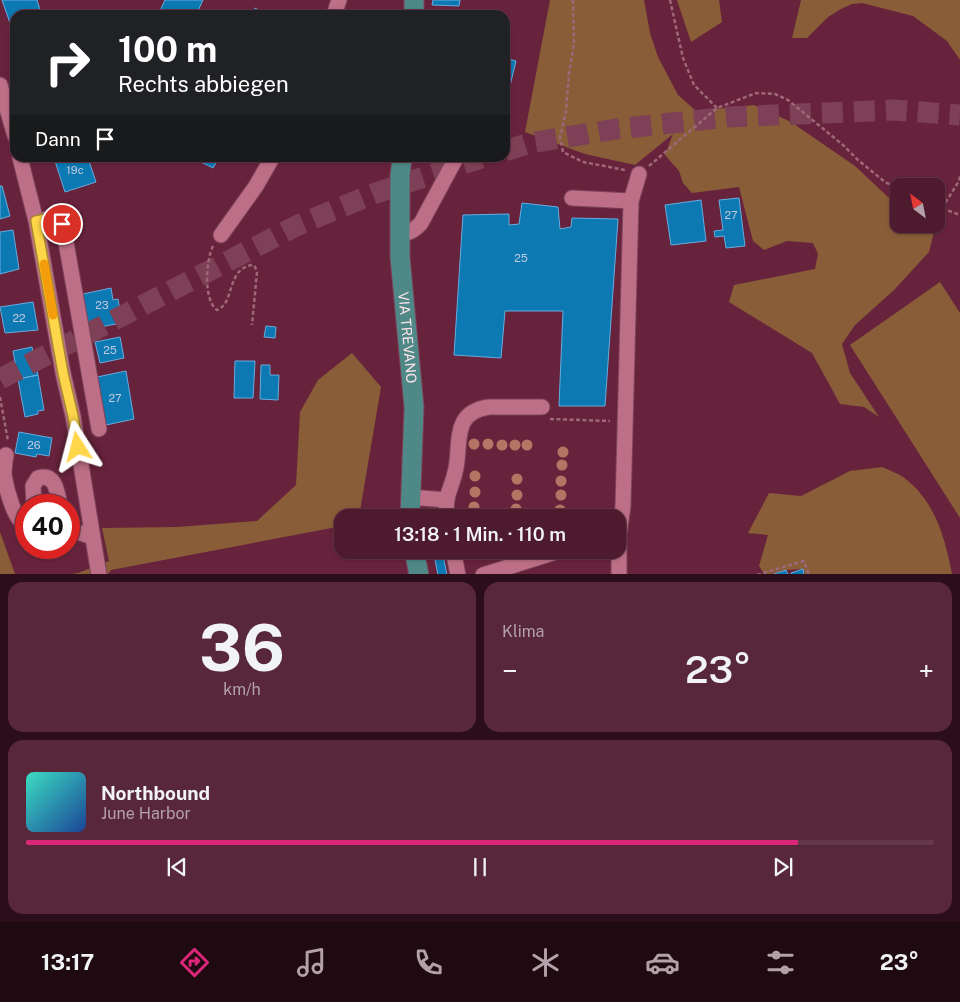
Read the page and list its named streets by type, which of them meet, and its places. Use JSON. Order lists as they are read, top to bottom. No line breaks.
{"streets":{"main road":["VIA TREVANO"]},"house_numbers":["19c","27","25","23","22","25","27","26"],"north":"top left","page":{"turn":["100 m","Rechts abbiegen"],"then":"Dann","limit":"40","trip":"13:18 · 1 Min. · 110 m","tile":[["36","km/h"],"Klima"],"heat":["−","23°","+"],"song":["Northbound","June Harbor"],"tabs":["13:17","23°"]}}
